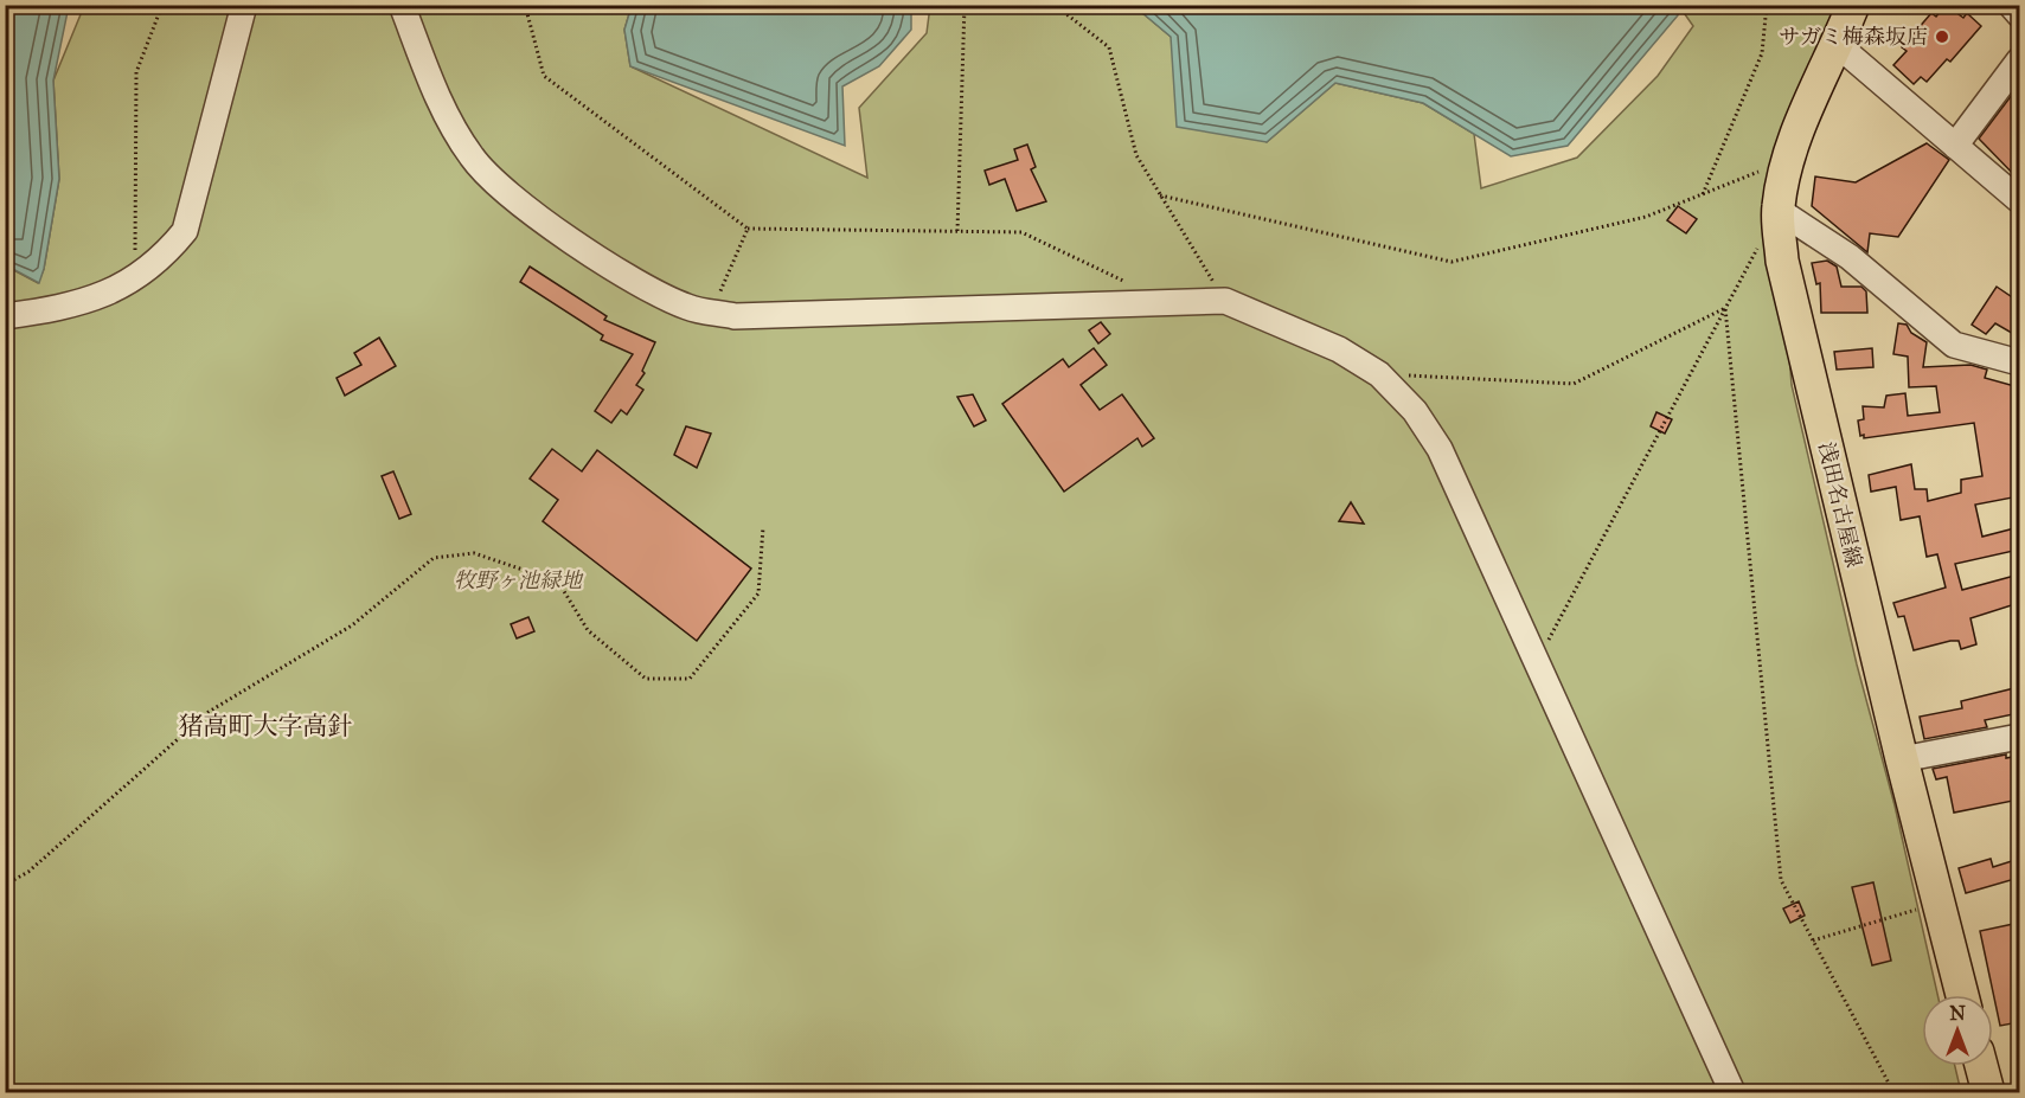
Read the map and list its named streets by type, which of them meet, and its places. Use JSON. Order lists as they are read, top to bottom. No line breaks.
{"streets":{"main road":["浅田名古屋線"]},"districts":["猪高町大字高針"],"parks":["牧野ヶ池緑地"],"places":["サガミ梅森坂店"],"north":"top"}
